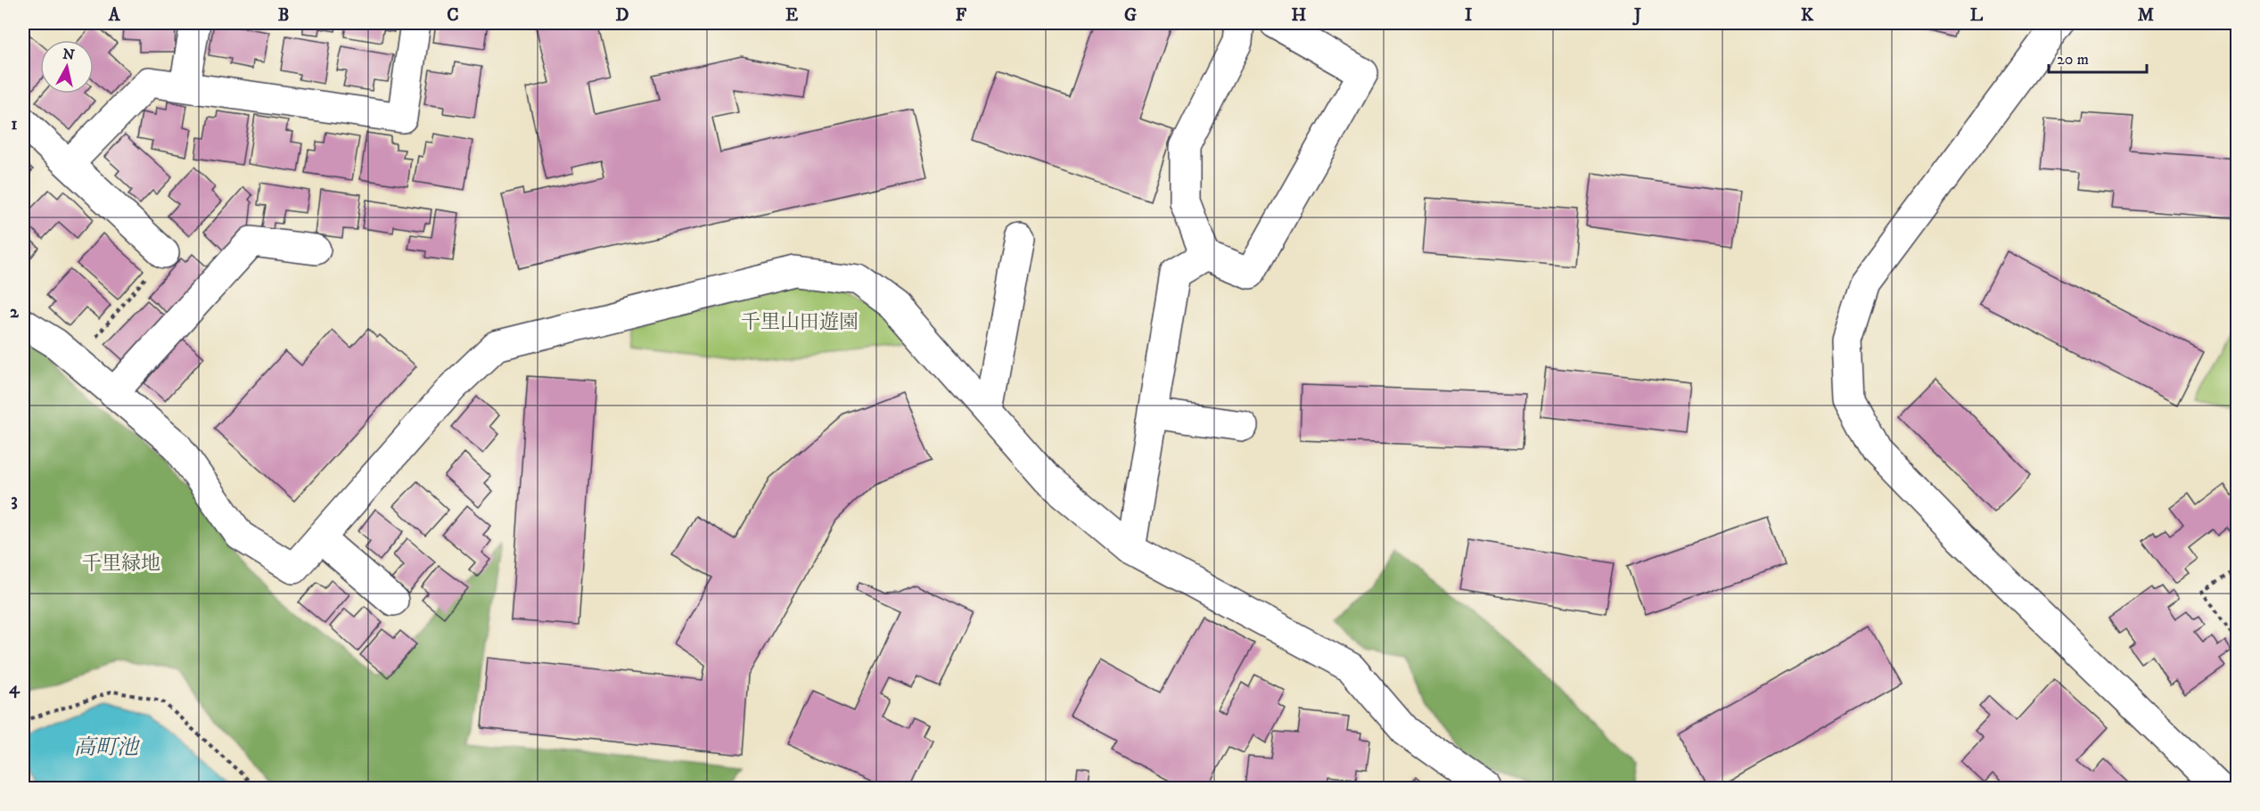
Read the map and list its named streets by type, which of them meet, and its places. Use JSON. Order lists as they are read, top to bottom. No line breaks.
{"water":["高町池"],"parks":["千里山田遊園","千里緑地"],"scale_bar":"20 m","north":"top","grid":{"columns":["A","B","C","D","E","F","G","H","I","J","K","L","M"],"rows":["1","2","3","4"]}}
